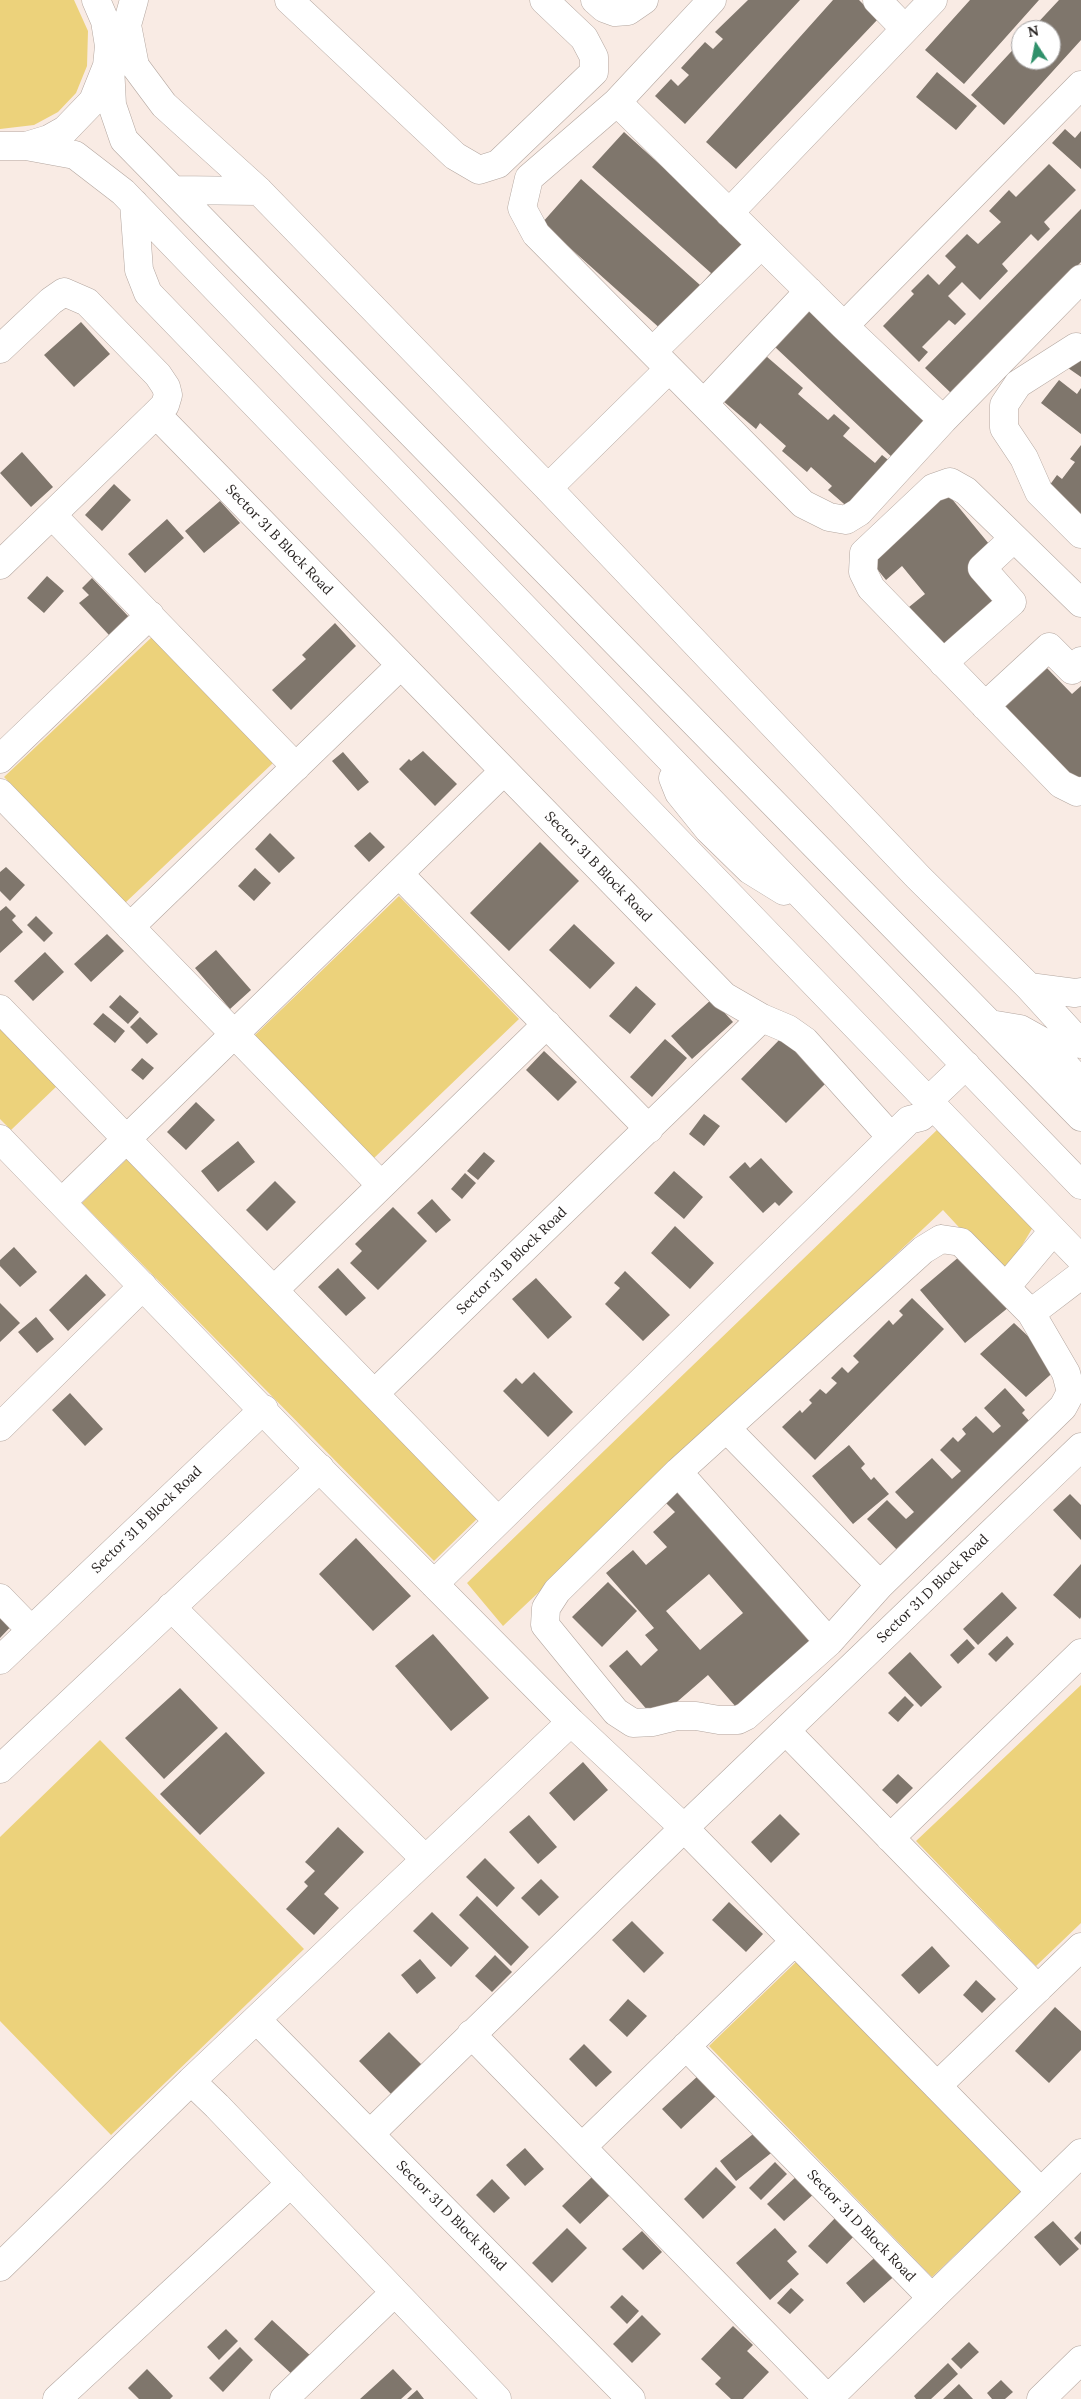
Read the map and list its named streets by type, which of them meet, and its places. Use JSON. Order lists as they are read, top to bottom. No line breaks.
{"streets":{"street":["Sector 31 B Block Road","Sector 31 D Block Road"]},"north":"top"}
